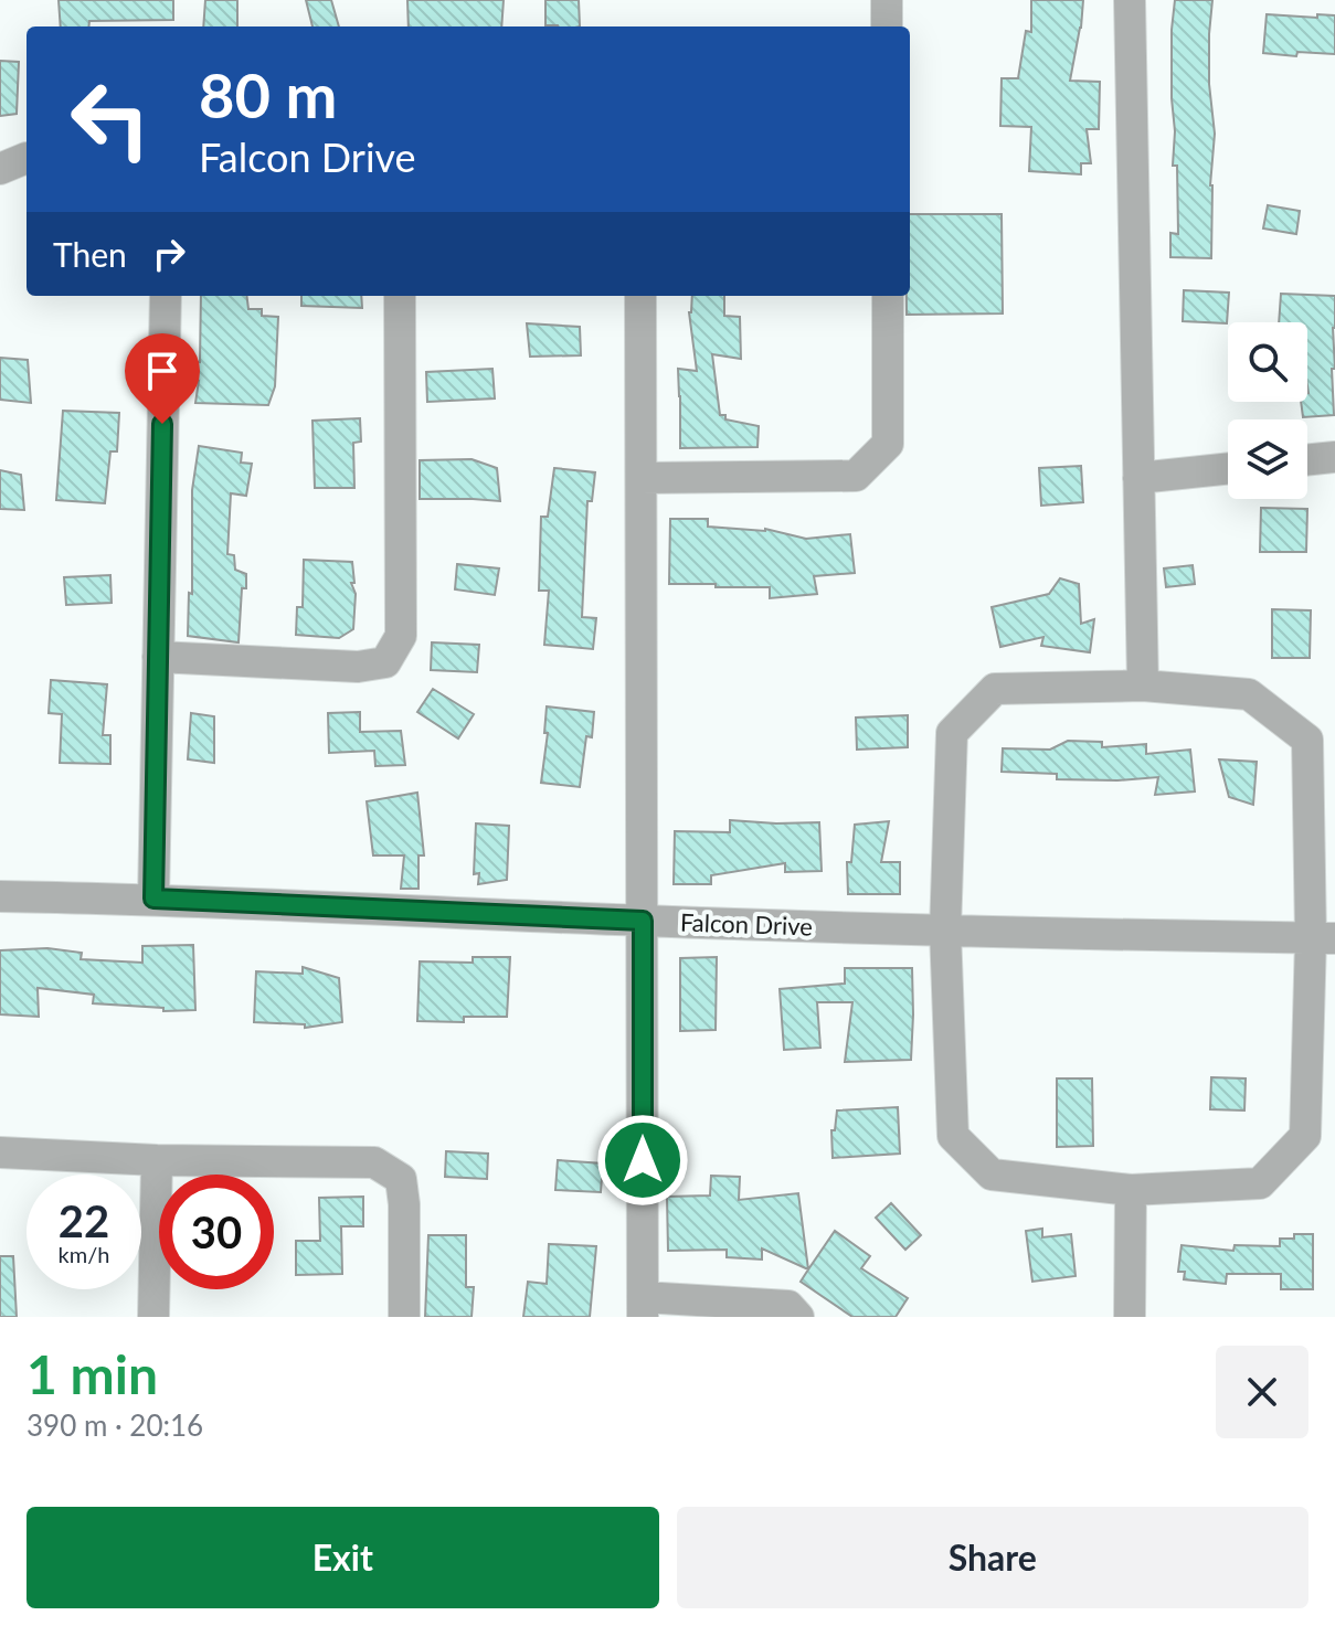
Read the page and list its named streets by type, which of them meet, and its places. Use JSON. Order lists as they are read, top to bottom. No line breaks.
{"streets":{"street":["Falcon Drive"]},"page":{"turn":["80 m","Falcon Drive"],"then":"Then","speed":"22 km/h","limit":"30","heading":["1 min","390 m · 20:16"],"buttons":["Exit","Share"]}}
